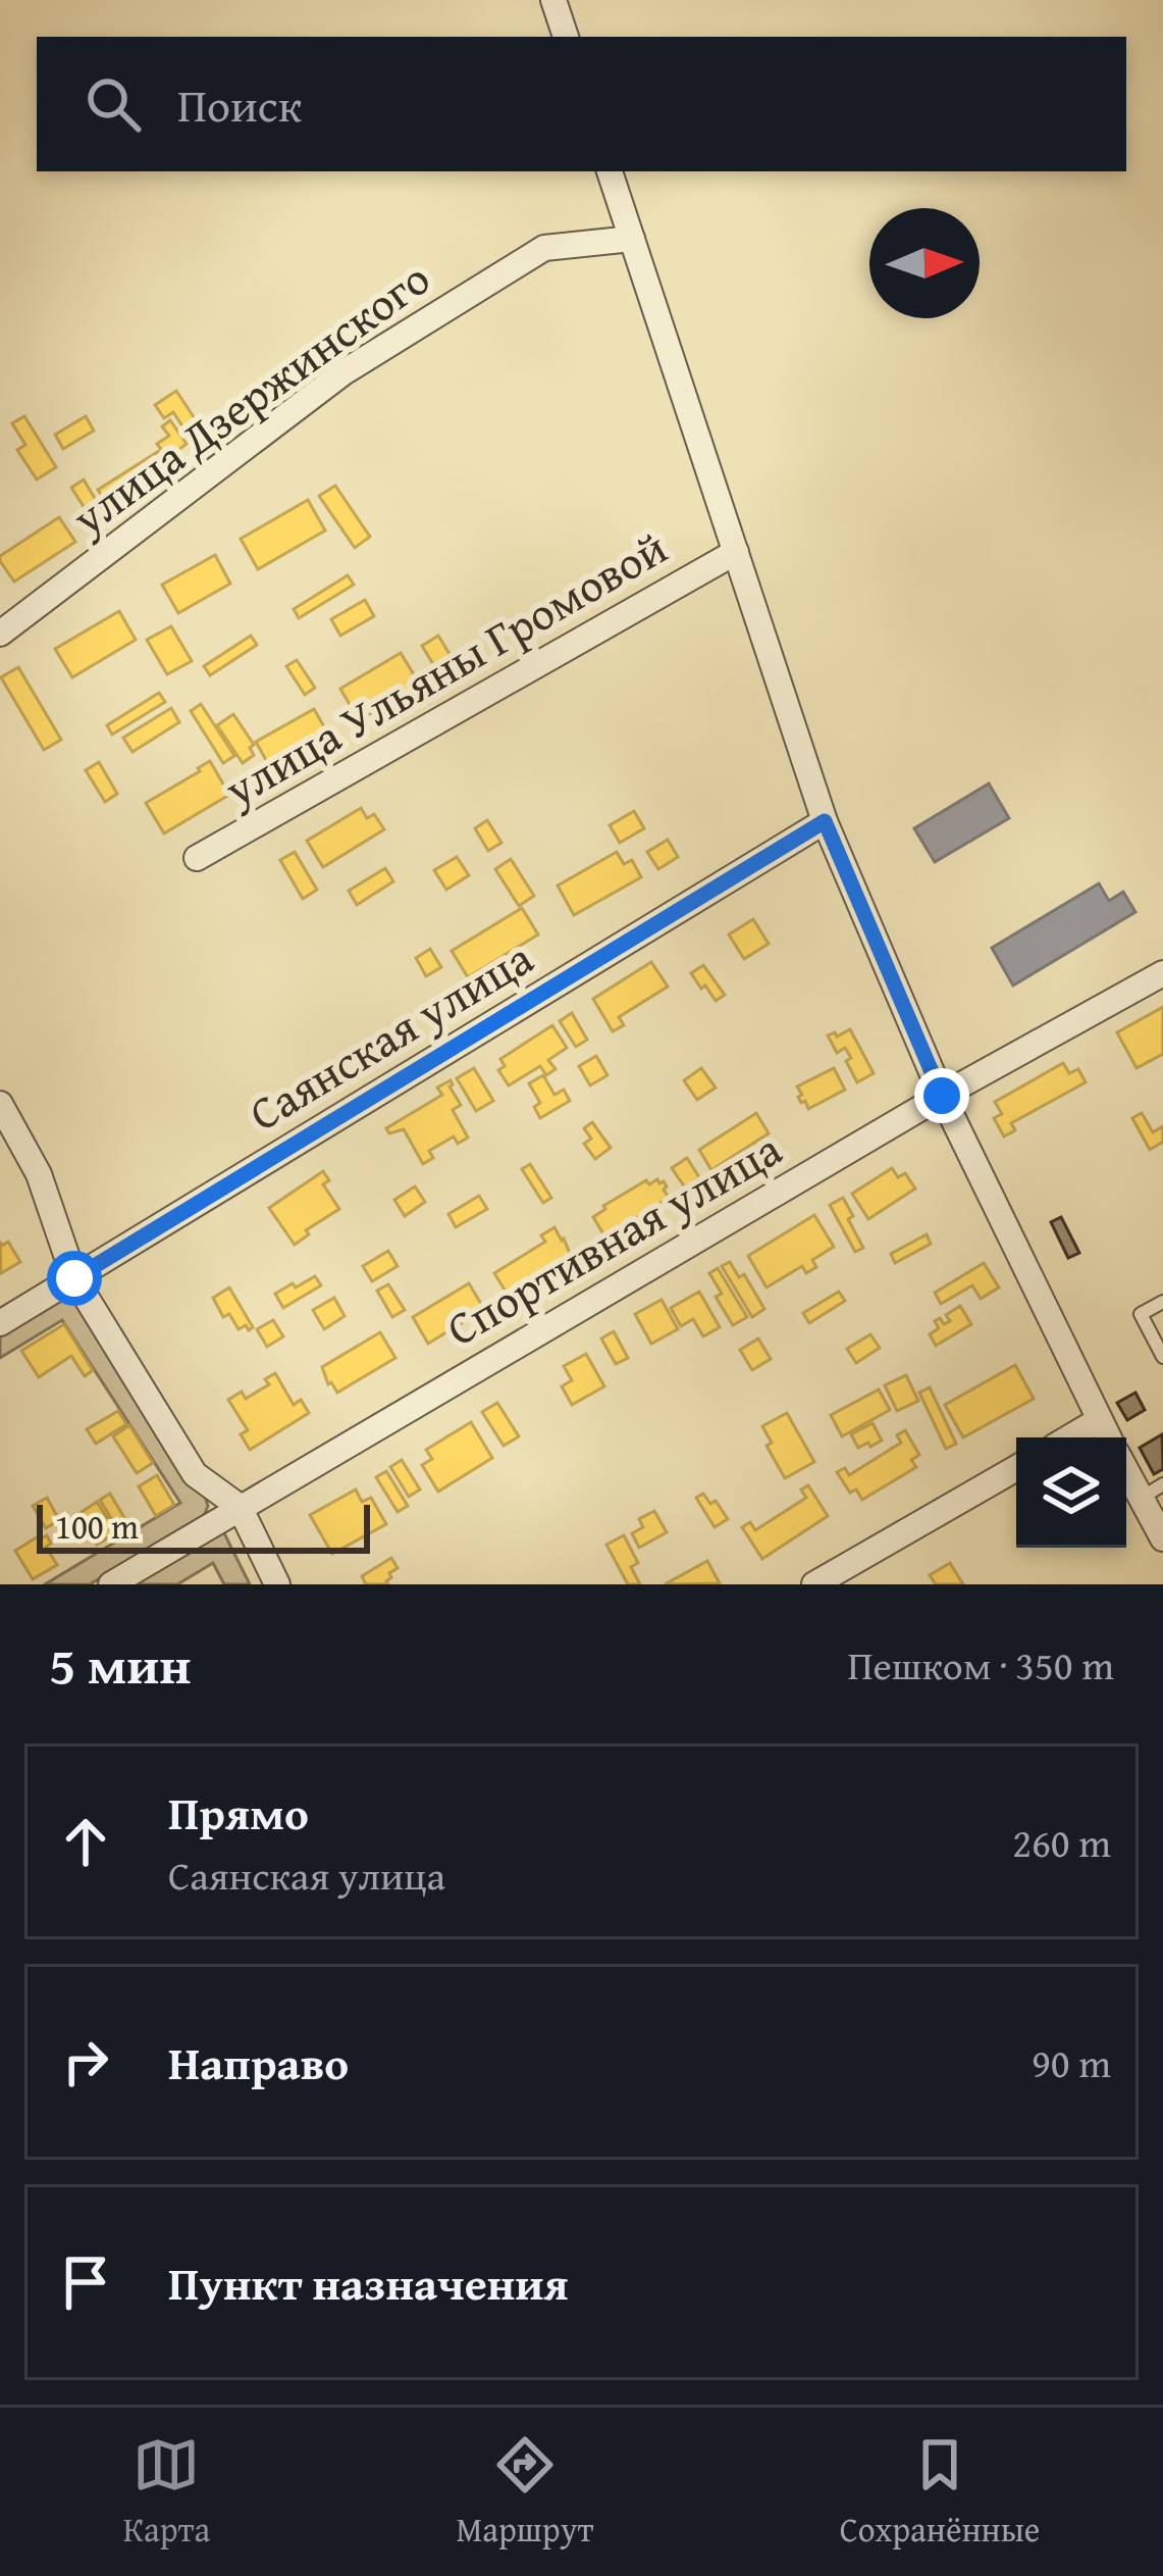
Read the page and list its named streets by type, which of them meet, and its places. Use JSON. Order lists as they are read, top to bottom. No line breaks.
{"streets":{"street":["улица Дзержинского","улица Ульяны Громовой","Саянская улица","Спортивная улица"]},"scale_bar":"100 m","north":"right","page":{"search":"Поиск","scale":"100 m","heading":["5 мин","Пешком · 350 m"],"list":[["Прямо","Саянская улица","260 m"],["Направо","90 m"],"Пункт назначения"],"nav":["Карта","Маршрут","Сохранённые"]}}
